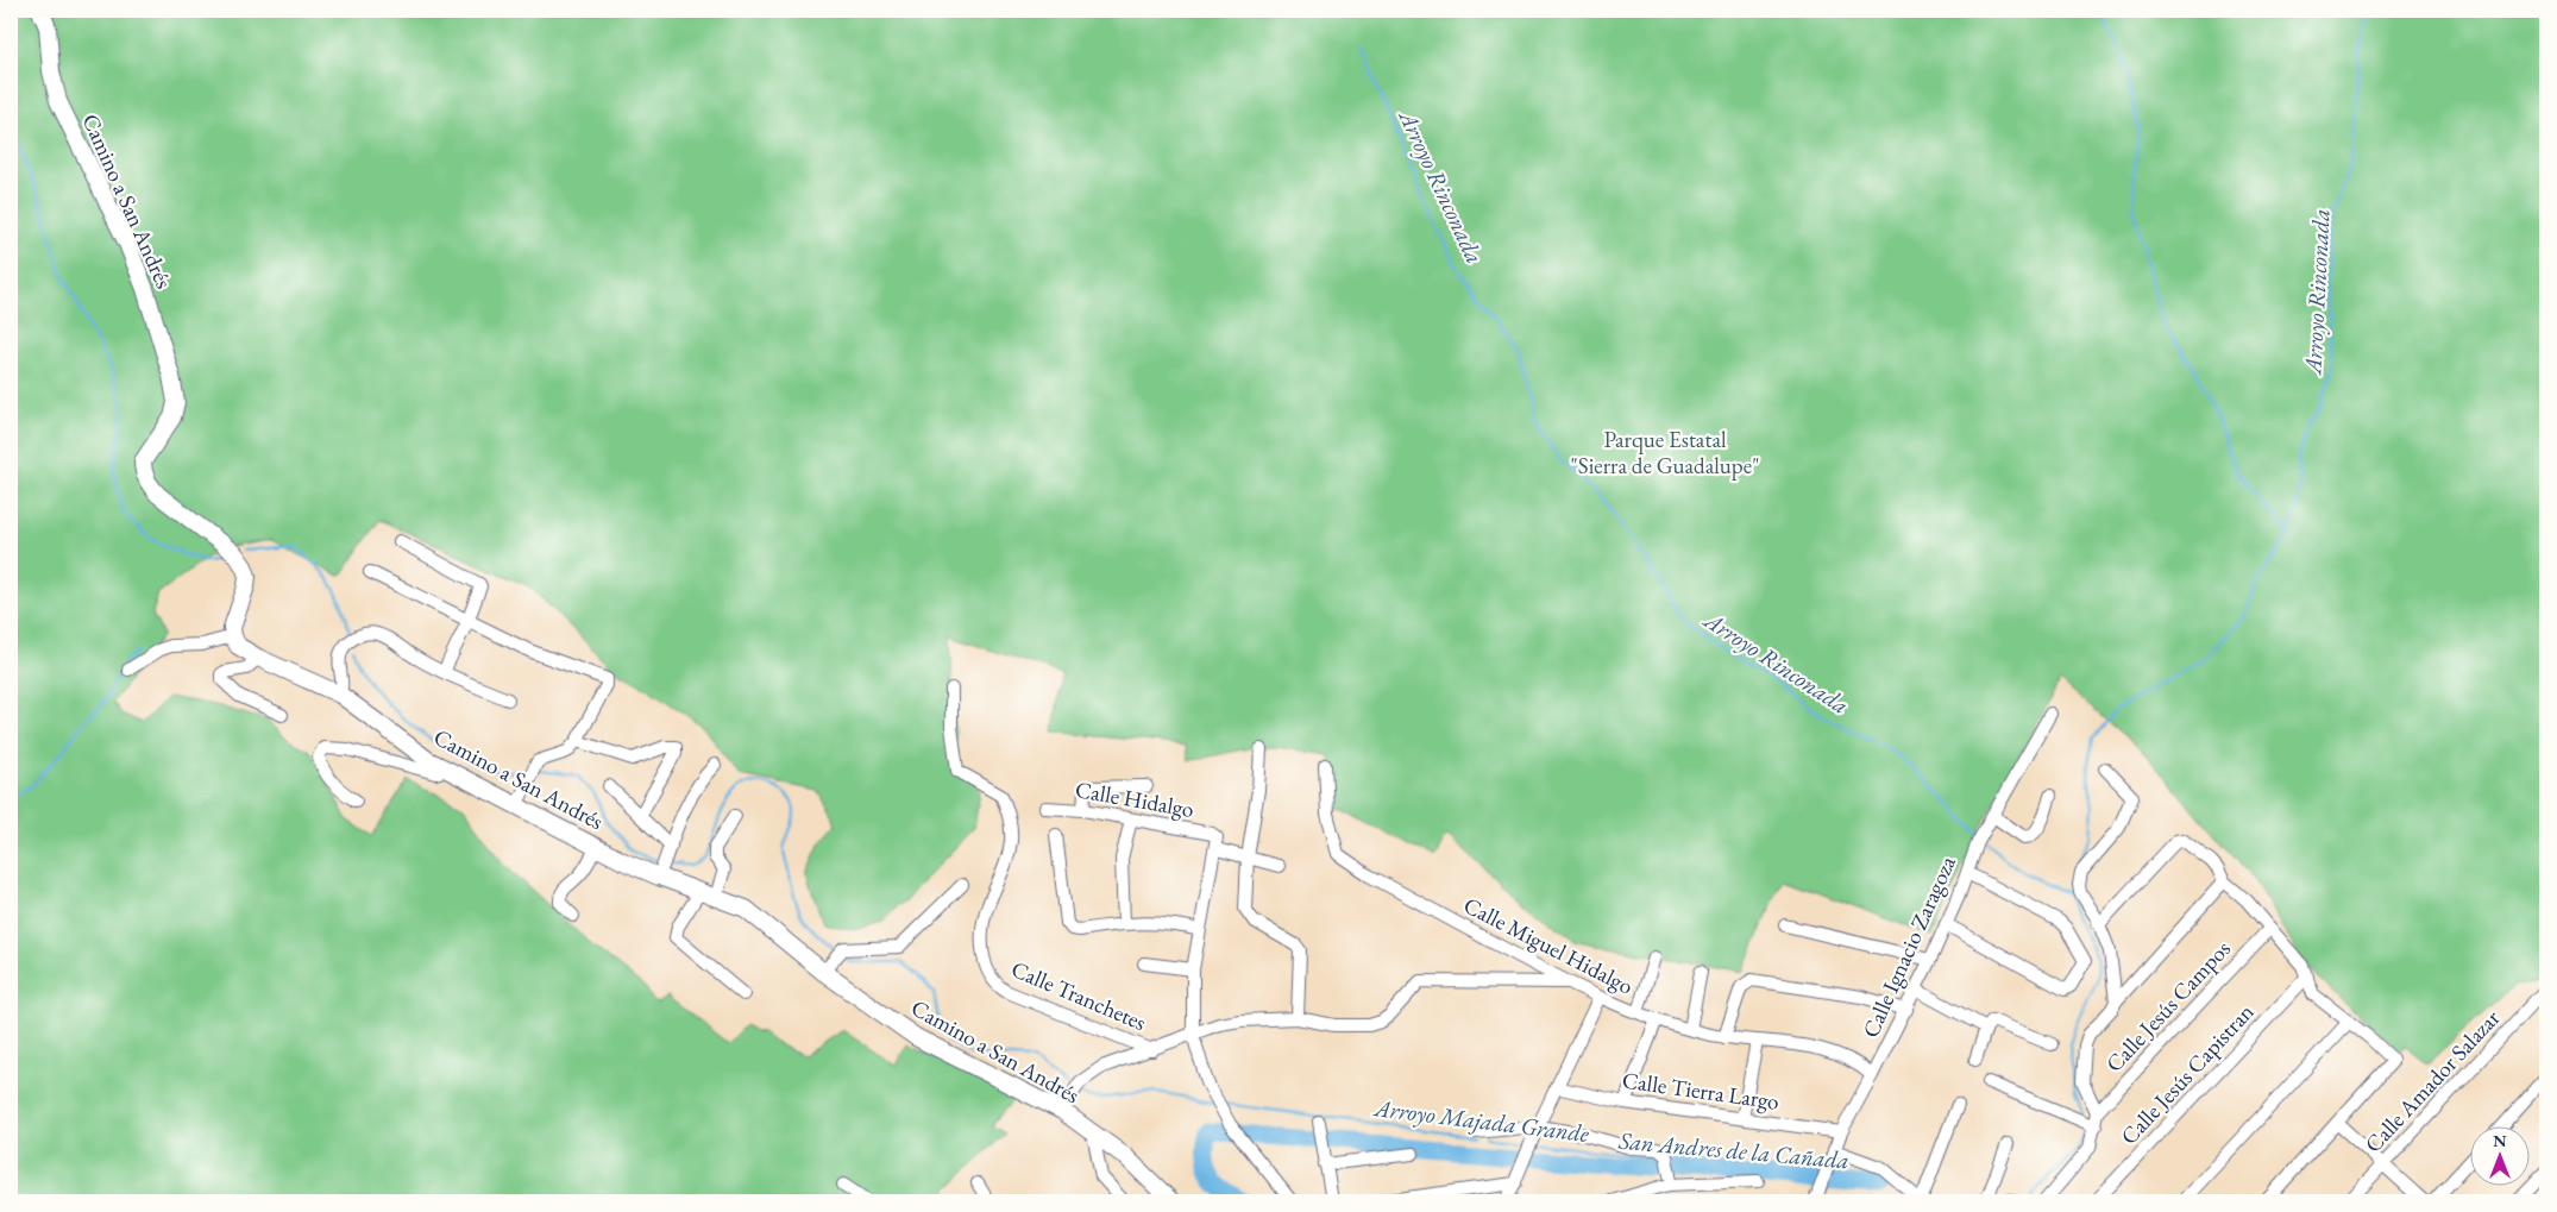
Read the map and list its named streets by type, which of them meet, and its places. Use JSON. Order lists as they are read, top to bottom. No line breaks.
{"streets":{"street":["Camino a San Andrés","Calle Hidalgo","Calle Miguel Hidalgo","Calle Ignacio Zaragoza","Calle Tranchetes","Calle Jesús Campos","Calle Jesús Capistran","Calle Amador Salazar","Calle Tierra Largo"]},"crossings":[["Calle Miguel Hidalgo","Calle Ignacio Zaragoza"],["Calle Ignacio Zaragoza","Calle Tierra Largo"]],"water":["Arroyo Rinconada","Arroyo Majada Grande","San Andres de la Cañada"],"parks":["Parque Estatal \"Sierra de Guadalupe\""],"north":"top"}
